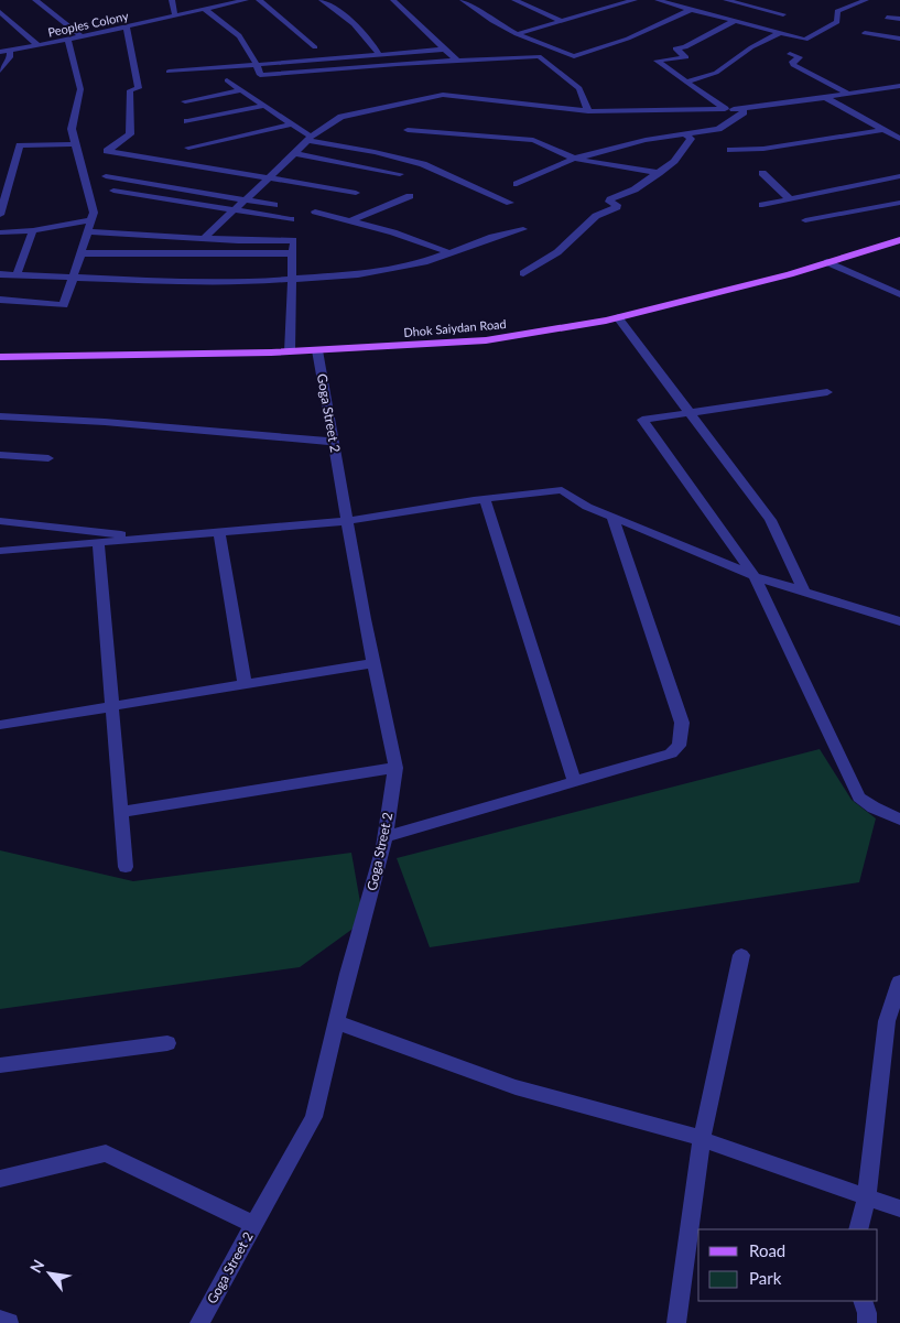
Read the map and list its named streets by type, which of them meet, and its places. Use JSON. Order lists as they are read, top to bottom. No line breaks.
{"streets":{"main road":["Dhok Saiydan Road"],"street":["Peoples Colony","Goga Street 2"]},"crossings":[["Dhok Saiydan Road","Goga Street 2"]],"legend":["Road","Park"],"north":"top left"}
